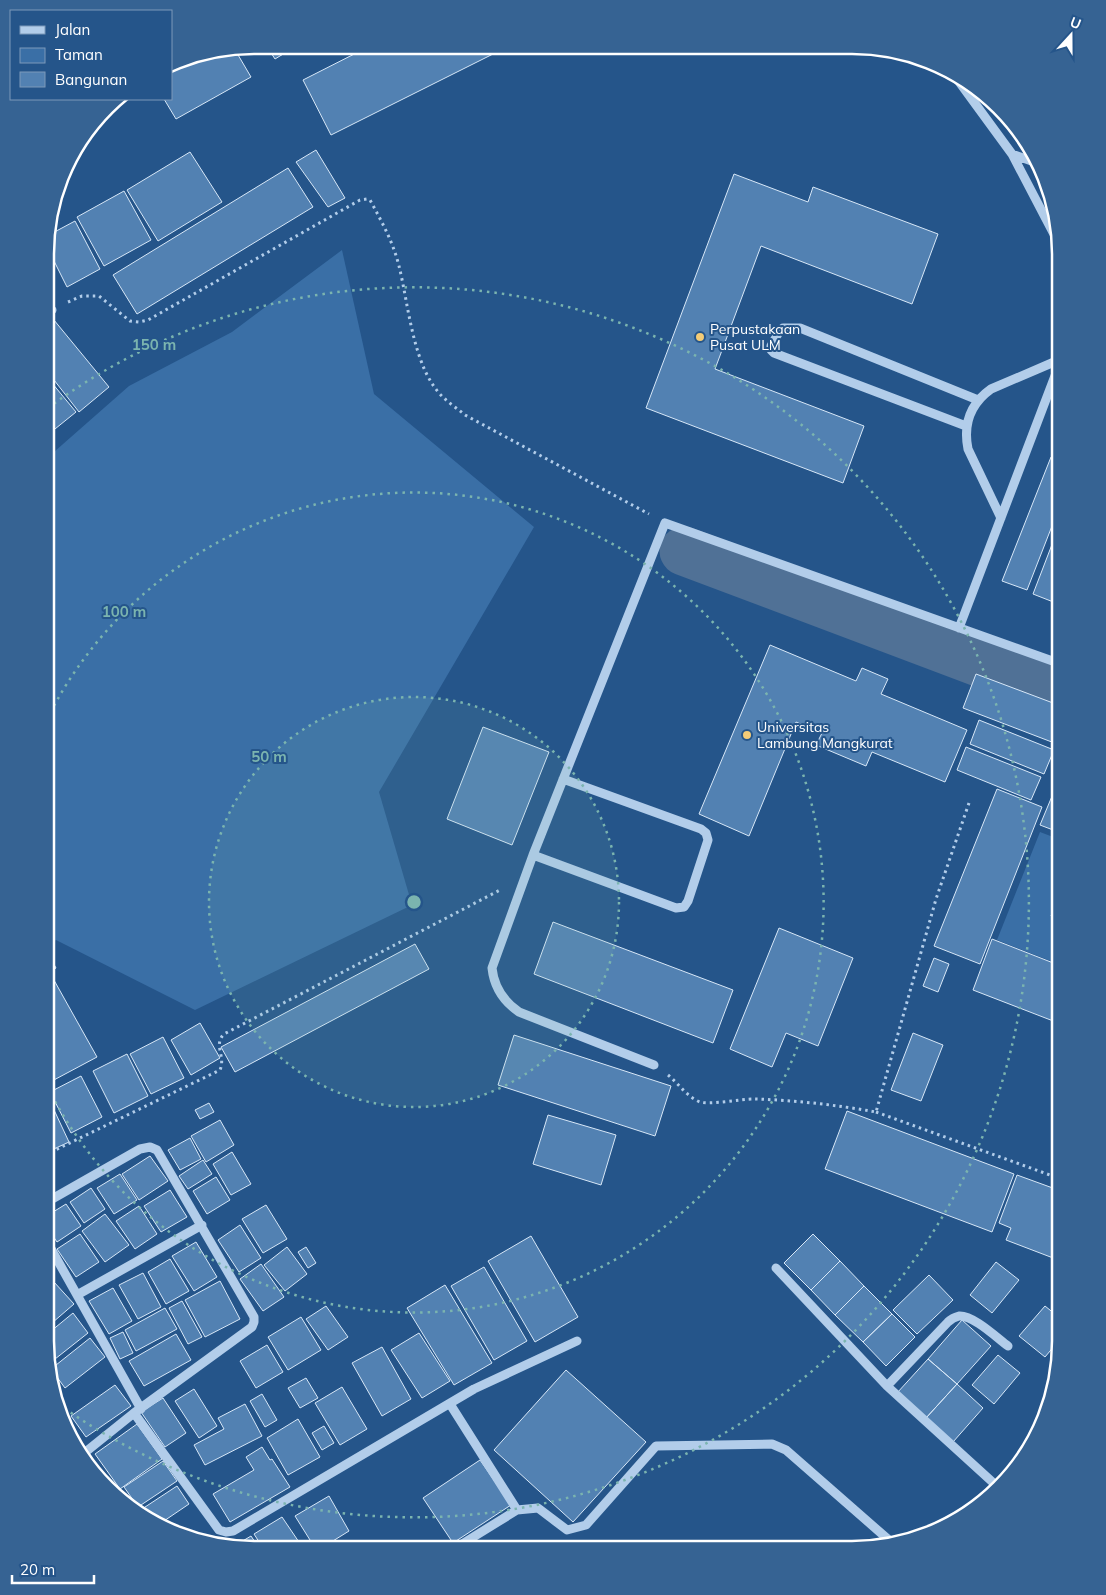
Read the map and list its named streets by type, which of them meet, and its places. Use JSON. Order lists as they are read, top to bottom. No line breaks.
{"places":["Perpustakaan Pusat ULM","Universitas Lambung Mangkurat"],"legend":["Jalan","Taman","Bangunan"],"scale_bar":"20 m","north":"top","rings":["150 m","100 m","50 m"]}
